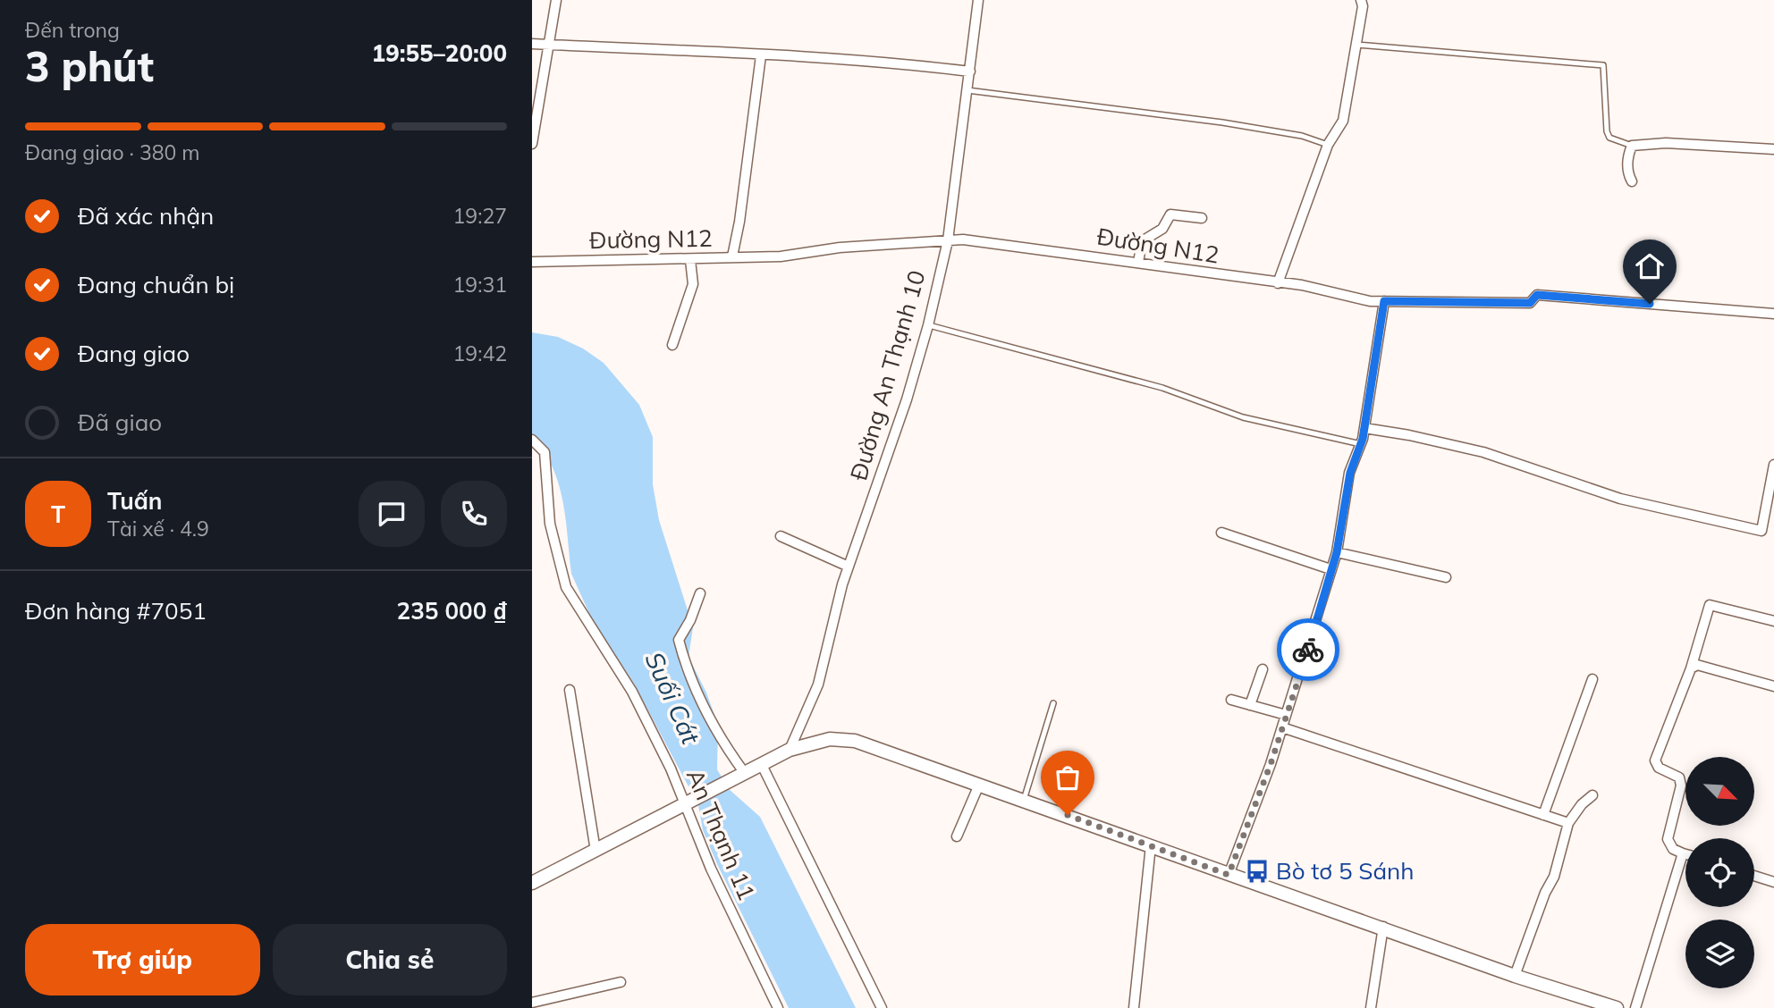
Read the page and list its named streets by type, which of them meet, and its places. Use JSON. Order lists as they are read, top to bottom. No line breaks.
{"streets":{"street":["Đường N12","Đường An Thạnh 10","An Thạnh 11"]},"crossings":[["Đường N12","Đường An Thạnh 10"]],"water":["Suối Cát"],"places":{"bus stop":["Bò tơ 5 Sánh"]},"north":"bottom right","page":{"heading":["3 phút","Đến trong","19:55–20:00"],"panel":["Tuấn","Tài xế · 4.9","Đơn hàng #7051","235 000 ₫"],"bar":"Đang giao · 380 m","list":[["Đã xác nhận","19:27"],["Đang chuẩn bị","19:31"],["Đang giao","19:42"],"Đã giao"],"round":"T","buttons":["Trợ giúp","Chia sẻ"]}}
